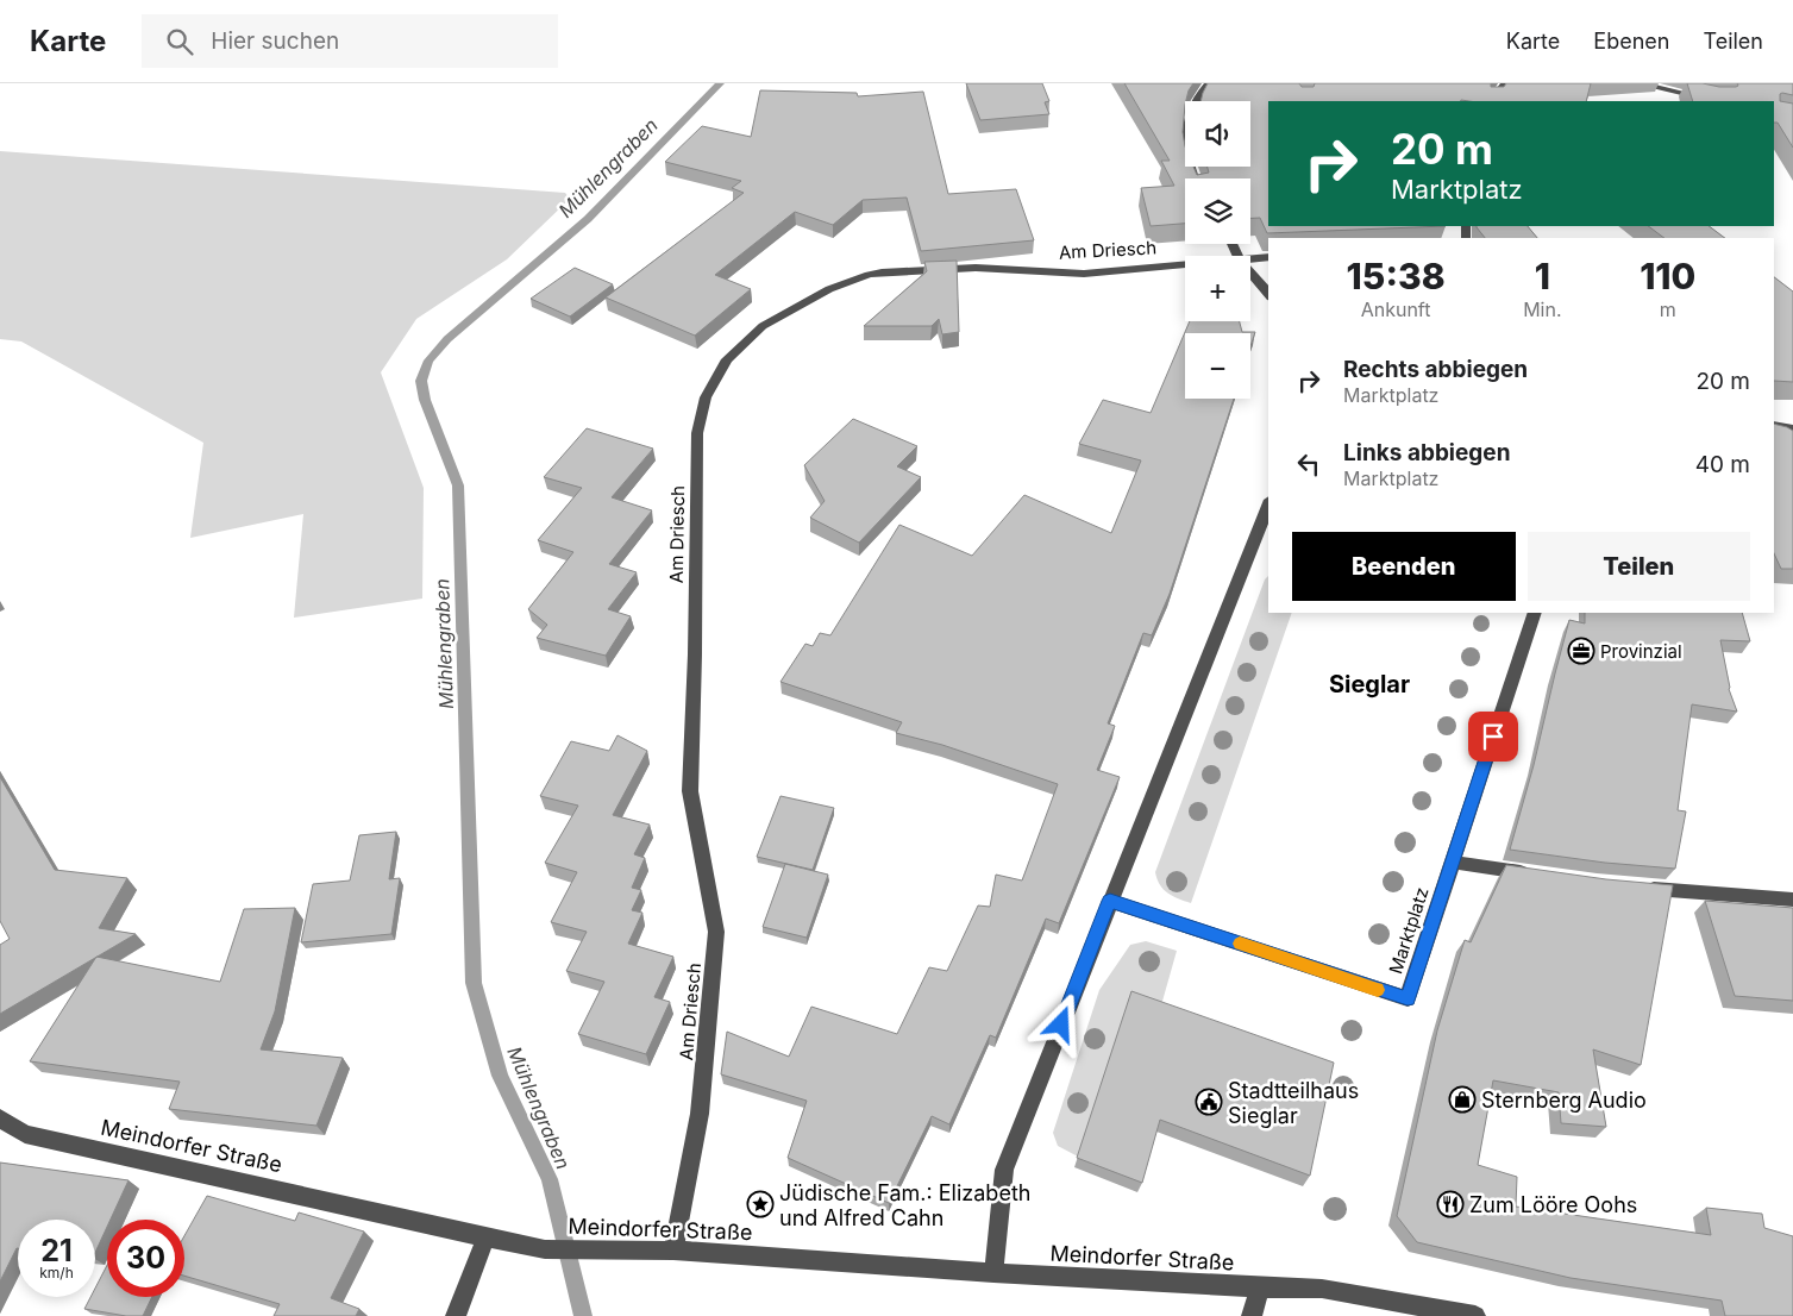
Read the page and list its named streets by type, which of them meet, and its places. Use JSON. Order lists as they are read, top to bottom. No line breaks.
{"streets":{"street":["Am Driesch","Marktplatz","Meindorfer Straße"]},"crossings":[["Am Driesch","Meindorfer Straße"]],"districts":["Sieglar"],"water":["Mühlengraben"],"places":{"office":["Provinzial"],"shop":["Sternberg Audio"],"public building":["Stadtteilhaus Sieglar"],"place":["Jüdische Fam.: Elizabeth und Alfred Cahn"],"restaurant":["Zum Lööre Oohs"]},"page":{"header":"Karte","search":"Hier suchen","nav":["Karte","Ebenen","Teilen"],"map_buttons":["+","−"],"turn":["20 m","Marktplatz"],"eta":["15:38","Ankunft","1","Min.","110","m"],"list":[{"name":"Rechts abbiegen","note":"Marktplatz","value":"20 m"},{"name":"Links abbiegen","note":"Marktplatz","value":"40 m"}],"buttons":["Beenden","Teilen"],"speed":"21 km/h","limit":"30"}}
